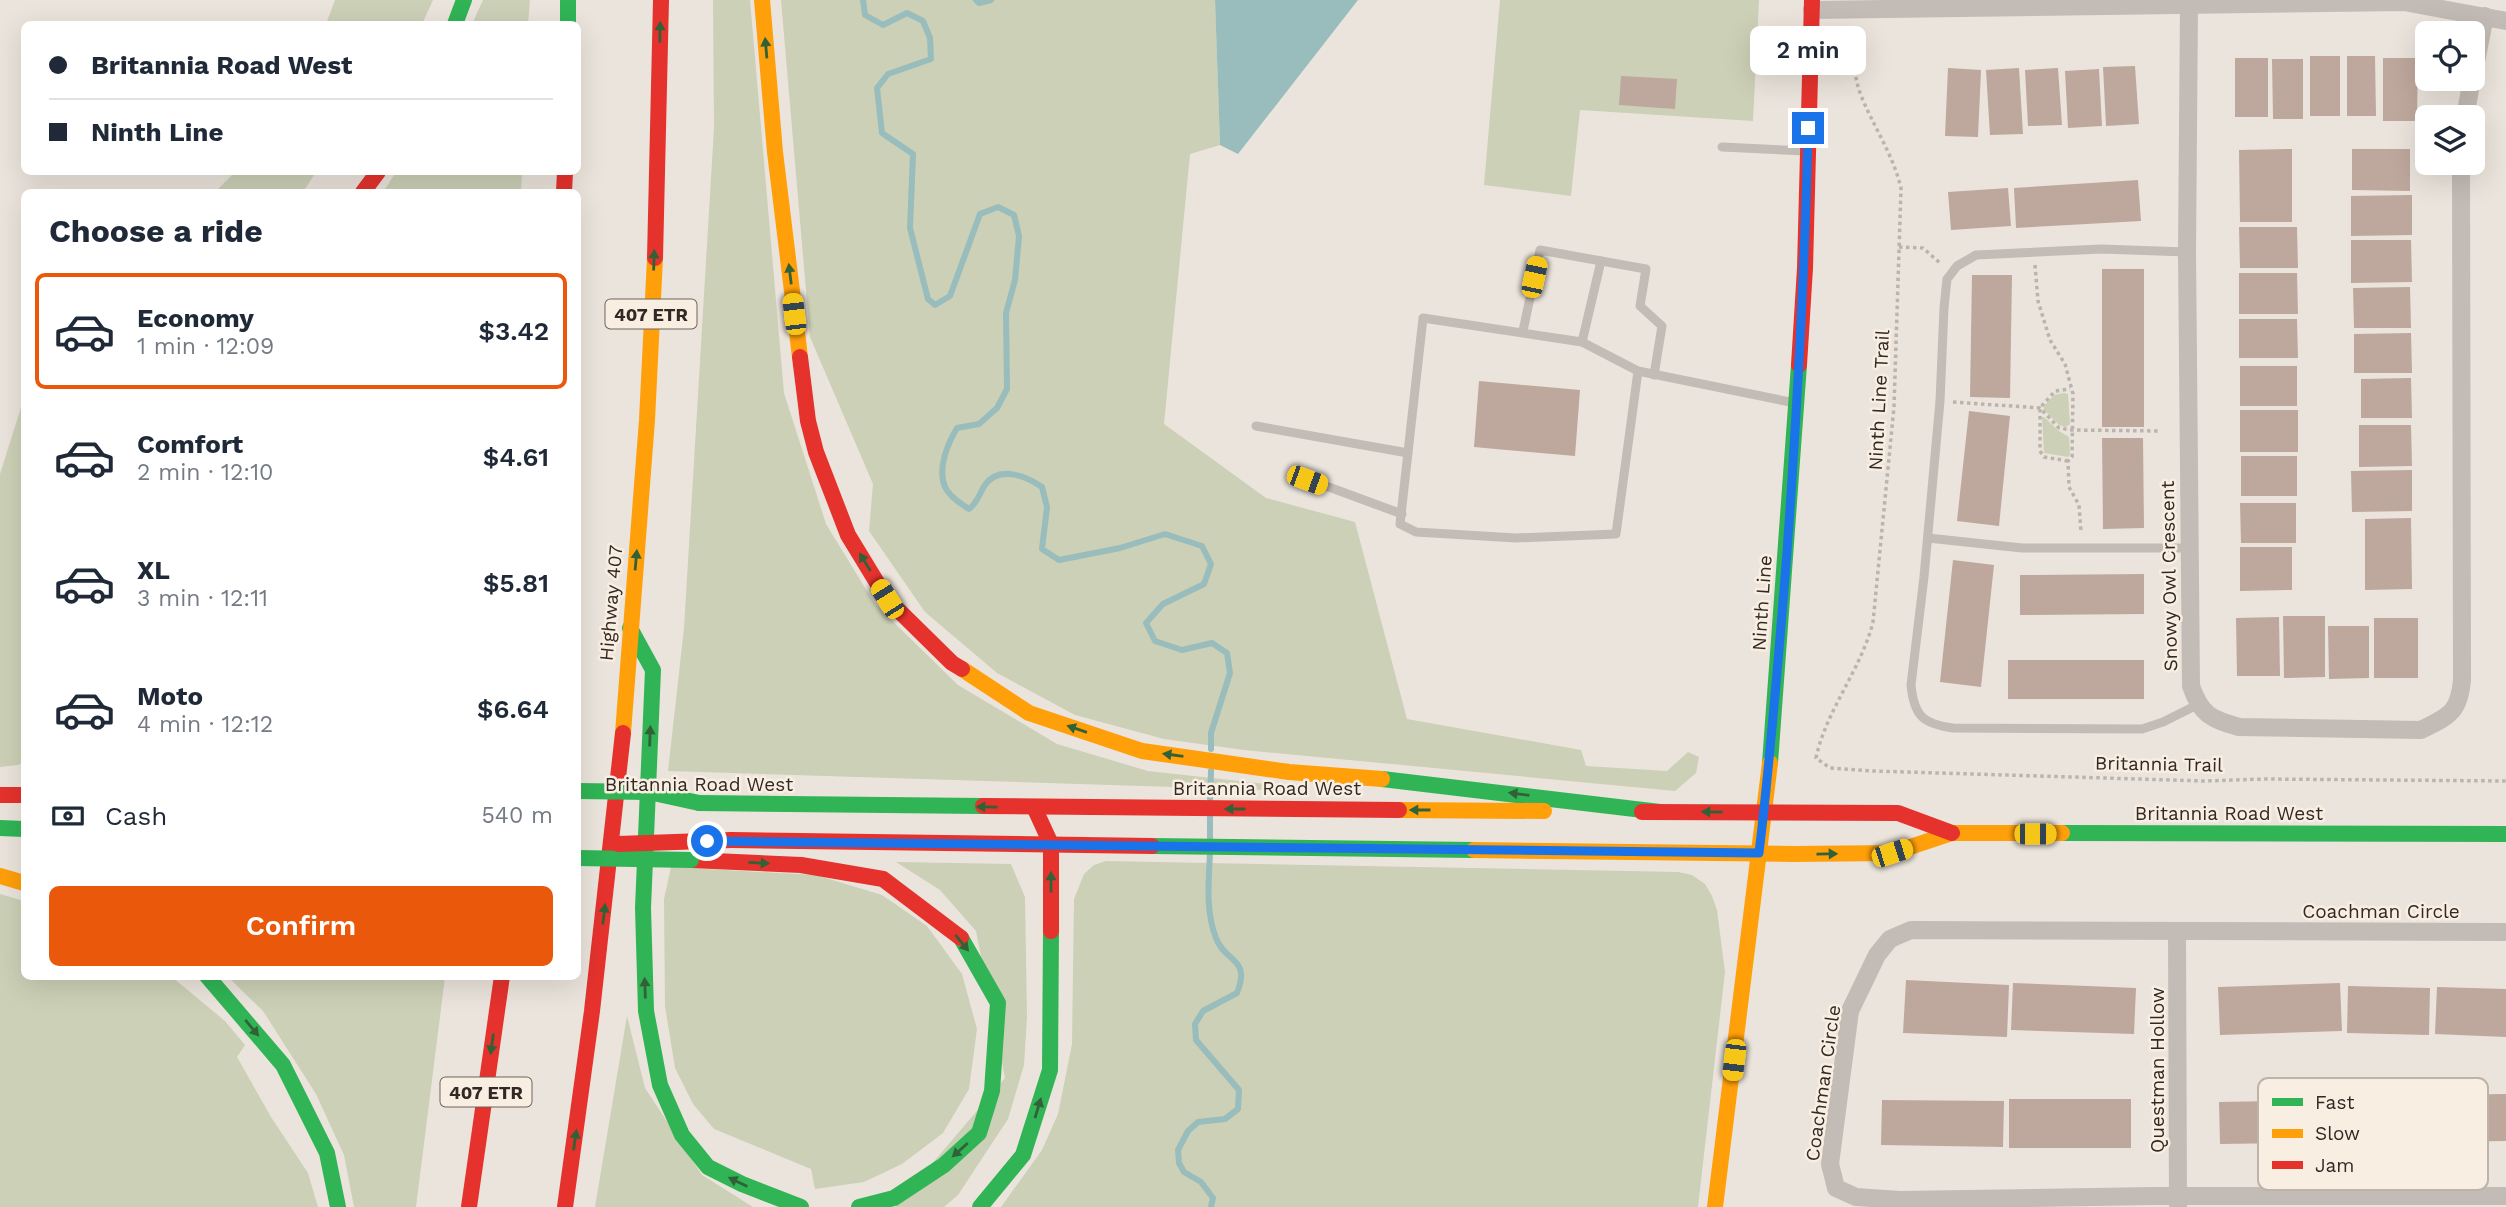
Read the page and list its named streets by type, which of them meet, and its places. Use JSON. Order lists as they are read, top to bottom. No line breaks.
{"streets":{"main road":["407 ETR","Highway 407","Ninth Line","Britannia Road West"],"street":["Snowy Owl Crescent","Coachman Circle","Questman Hollow"],"path":["Ninth Line Trail","Britannia Trail"]},"crossings":[["Ninth Line Trail","Britannia Trail"],["Ninth Line","Britannia Road West"],["Coachman Circle","Questman Hollow"]],"one_way":["Highway 407"],"legend":["Fast","Slow","Jam"],"page":{"banner":["Britannia Road West","Ninth Line"],"bubble":"2 min","heading":"Choose a ride","list":[{"name":"Economy","note":"1 min · 12:09","value":"$3.42"},{"name":"Comfort","note":"2 min · 12:10","value":"$4.61"},{"name":"XL","note":"3 min · 12:11","value":"$5.81"},{"name":"Moto","note":"4 min · 12:12","value":"$6.64"}],"pay":["Cash","540 m"],"buttons":"Confirm"}}
